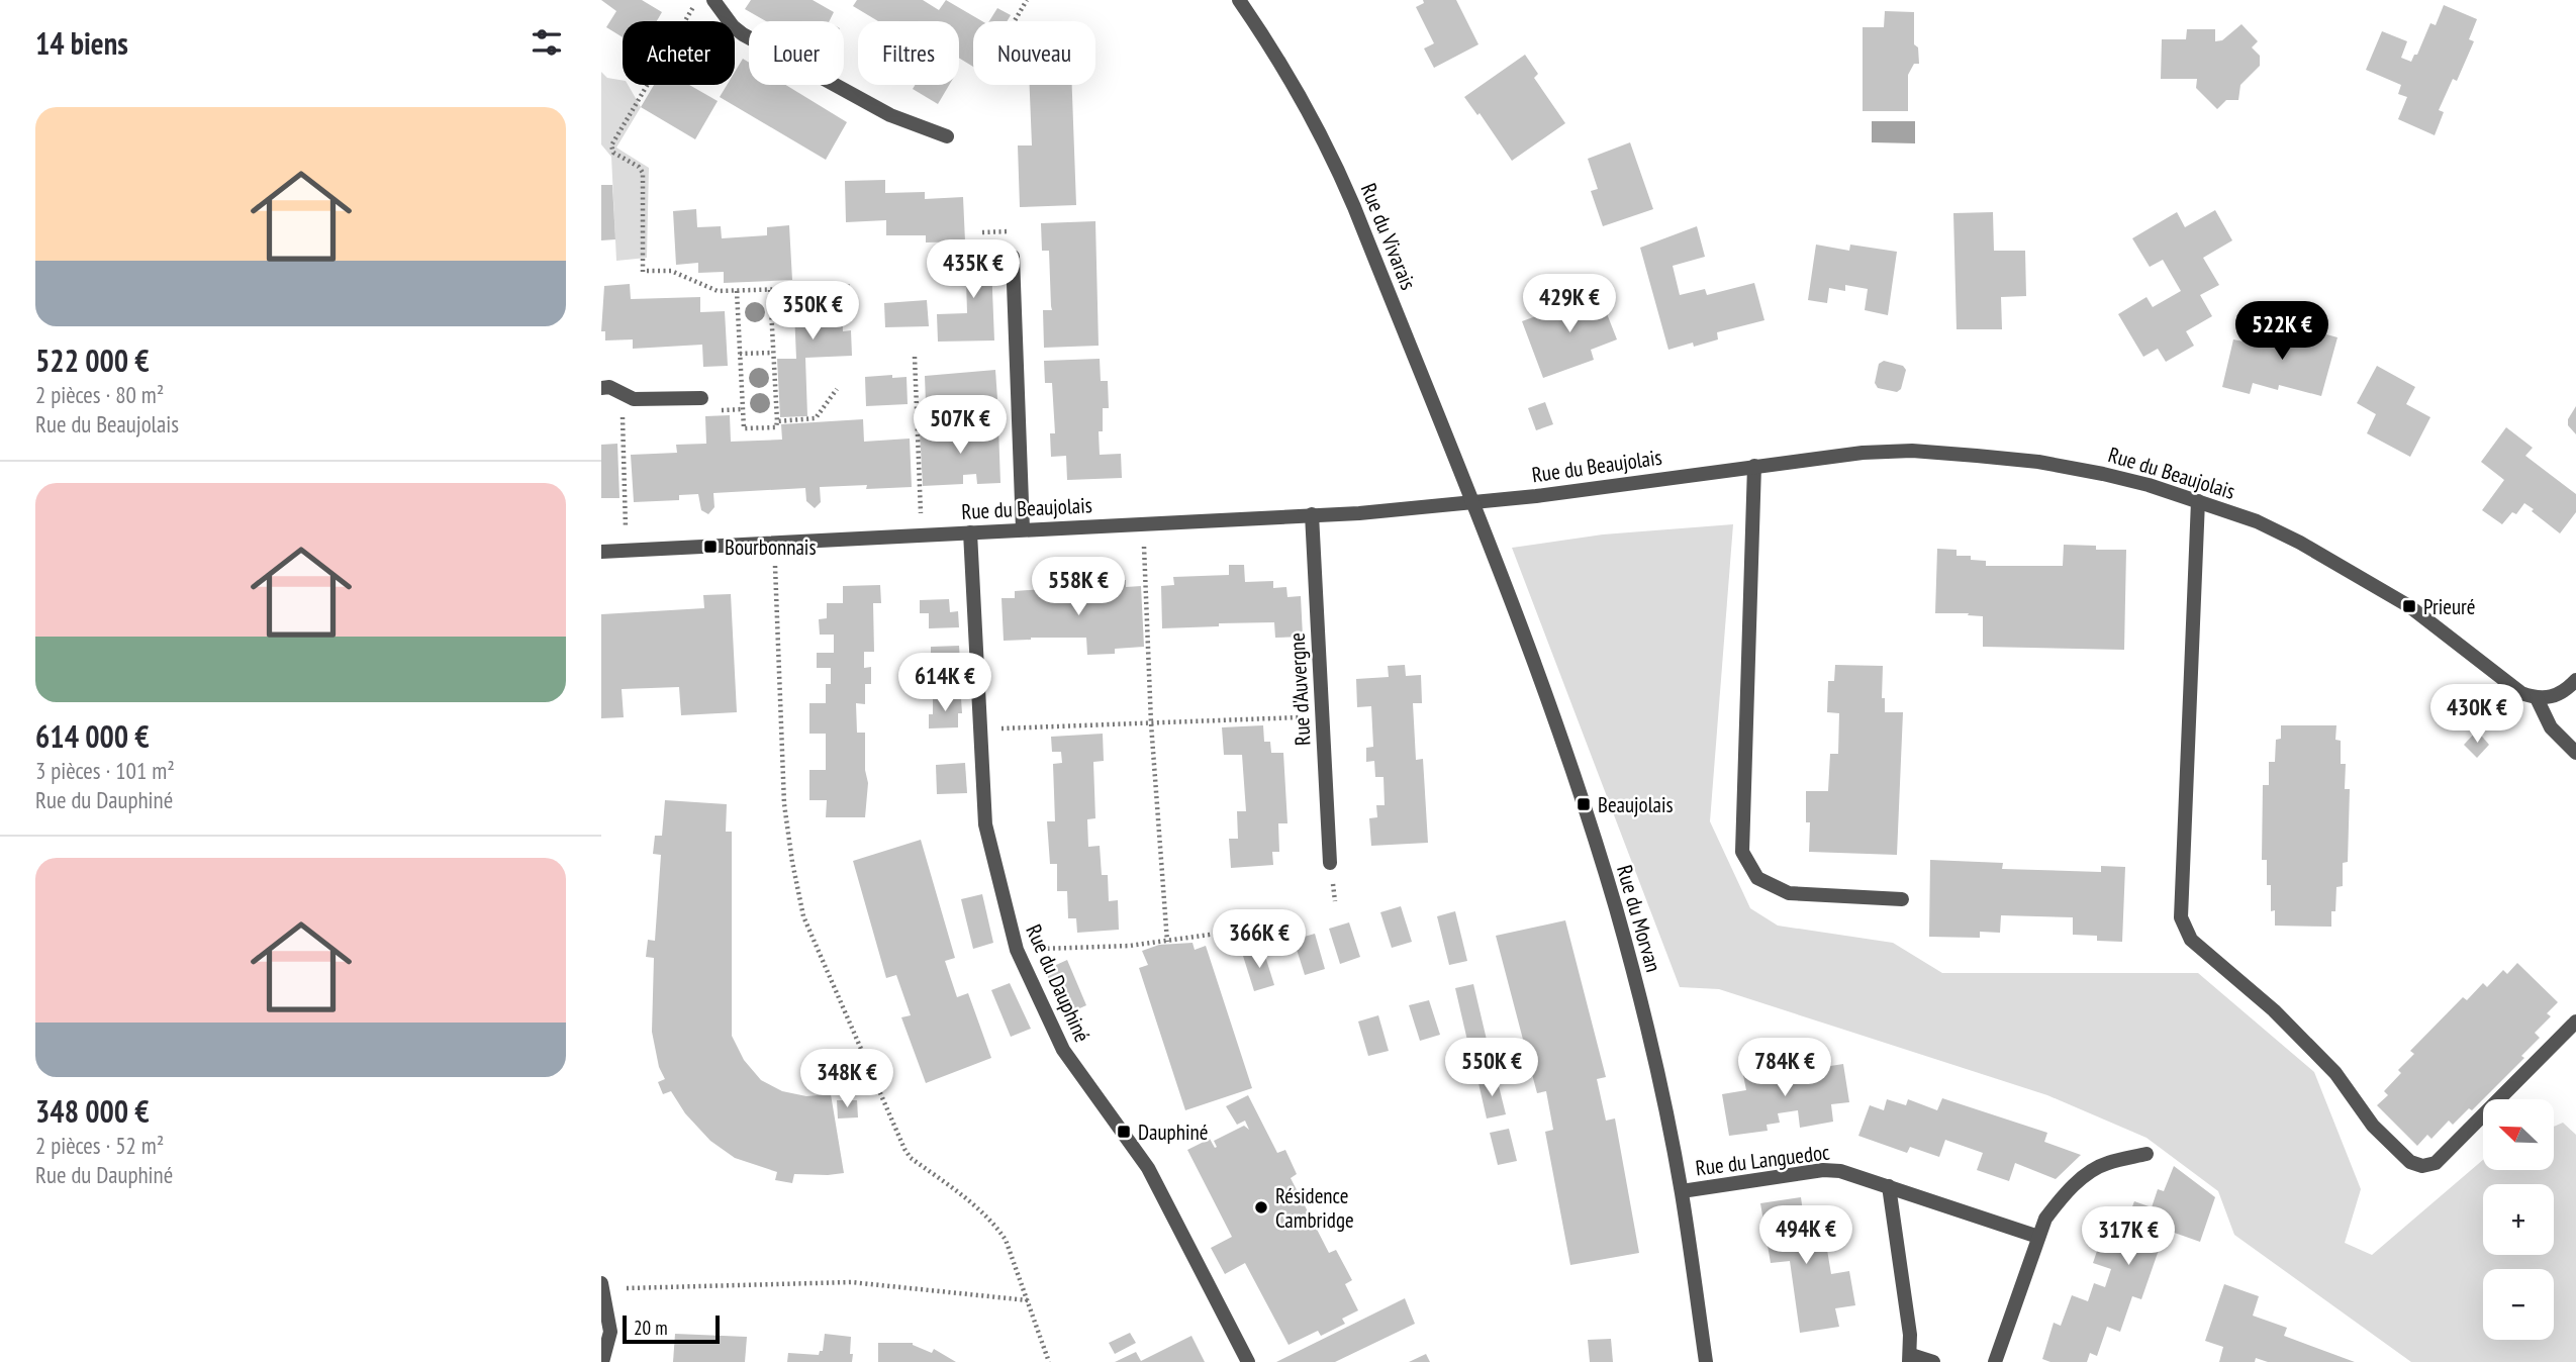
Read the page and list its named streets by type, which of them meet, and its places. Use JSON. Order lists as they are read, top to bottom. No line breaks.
{"streets":{"street":["Rue du Vivarais","Rue du Beaujolais","Rue d'Auvergne","Rue du Morvan","Rue du Dauphiné","Rue du Languedoc"]},"crossings":[["Rue du Vivarais","Rue du Beaujolais"],["Rue du Vivarais","Rue du Morvan"],["Rue du Beaujolais","Rue d'Auvergne"],["Rue du Beaujolais","Rue du Morvan"],["Rue du Beaujolais","Rue du Dauphiné"],["Rue du Morvan","Rue du Languedoc"]],"places":{"transit":["Bourbonnais","Prieuré","Beaujolais","Dauphiné"],"other":["Résidence Cambridge"]},"scale_bar":"20 m","north":"top left","page":{"heading":"14 biens","chip":["Acheter","Louer","Filtres","Nouveau"],"list":[{"name":"522 000 €","note":"2 pièces · 80 m² · Rue du Beaujolais"},{"name":"614 000 €","note":"3 pièces · 101 m² · Rue du Dauphiné"},{"name":"348 000 €","note":"2 pièces · 52 m² · Rue du Dauphiné"}],"price":["435K €","429K €","350K €","522K €","507K €","558K €","614K €","430K €","366K €","550K €","784K €","348K €","494K €","317K €"],"map_buttons":["+","−"],"scale":"20 m"}}
